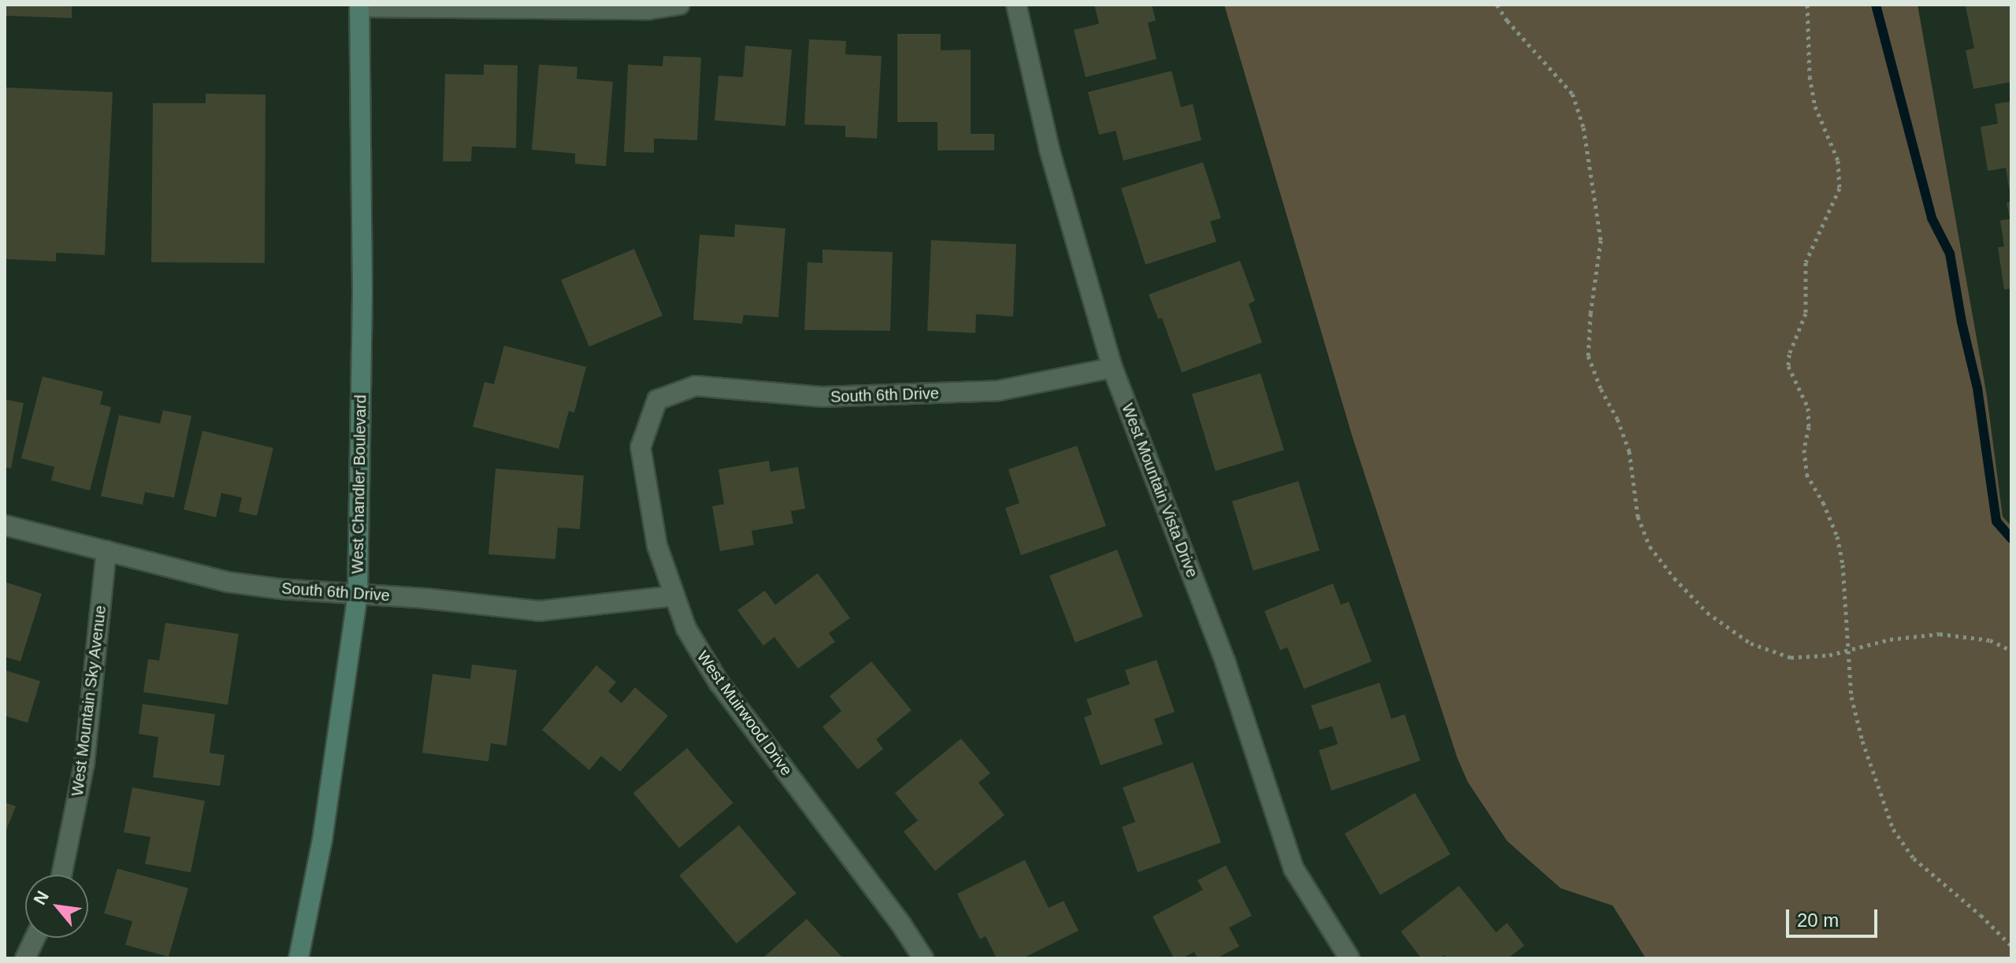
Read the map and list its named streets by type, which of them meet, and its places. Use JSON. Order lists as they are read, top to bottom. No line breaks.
{"streets":{"main road":["West Chandler Boulevard"],"street":["South 6th Drive","West Mountain Vista Drive","West Mountain Sky Avenue","West Muirwood Drive"]},"crossings":[["South 6th Drive","West Chandler Boulevard"],["South 6th Drive","West Mountain Vista Drive"],["South 6th Drive","West Mountain Sky Avenue"],["South 6th Drive","West Muirwood Drive"]],"scale_bar":"20 m","north":"top left"}
